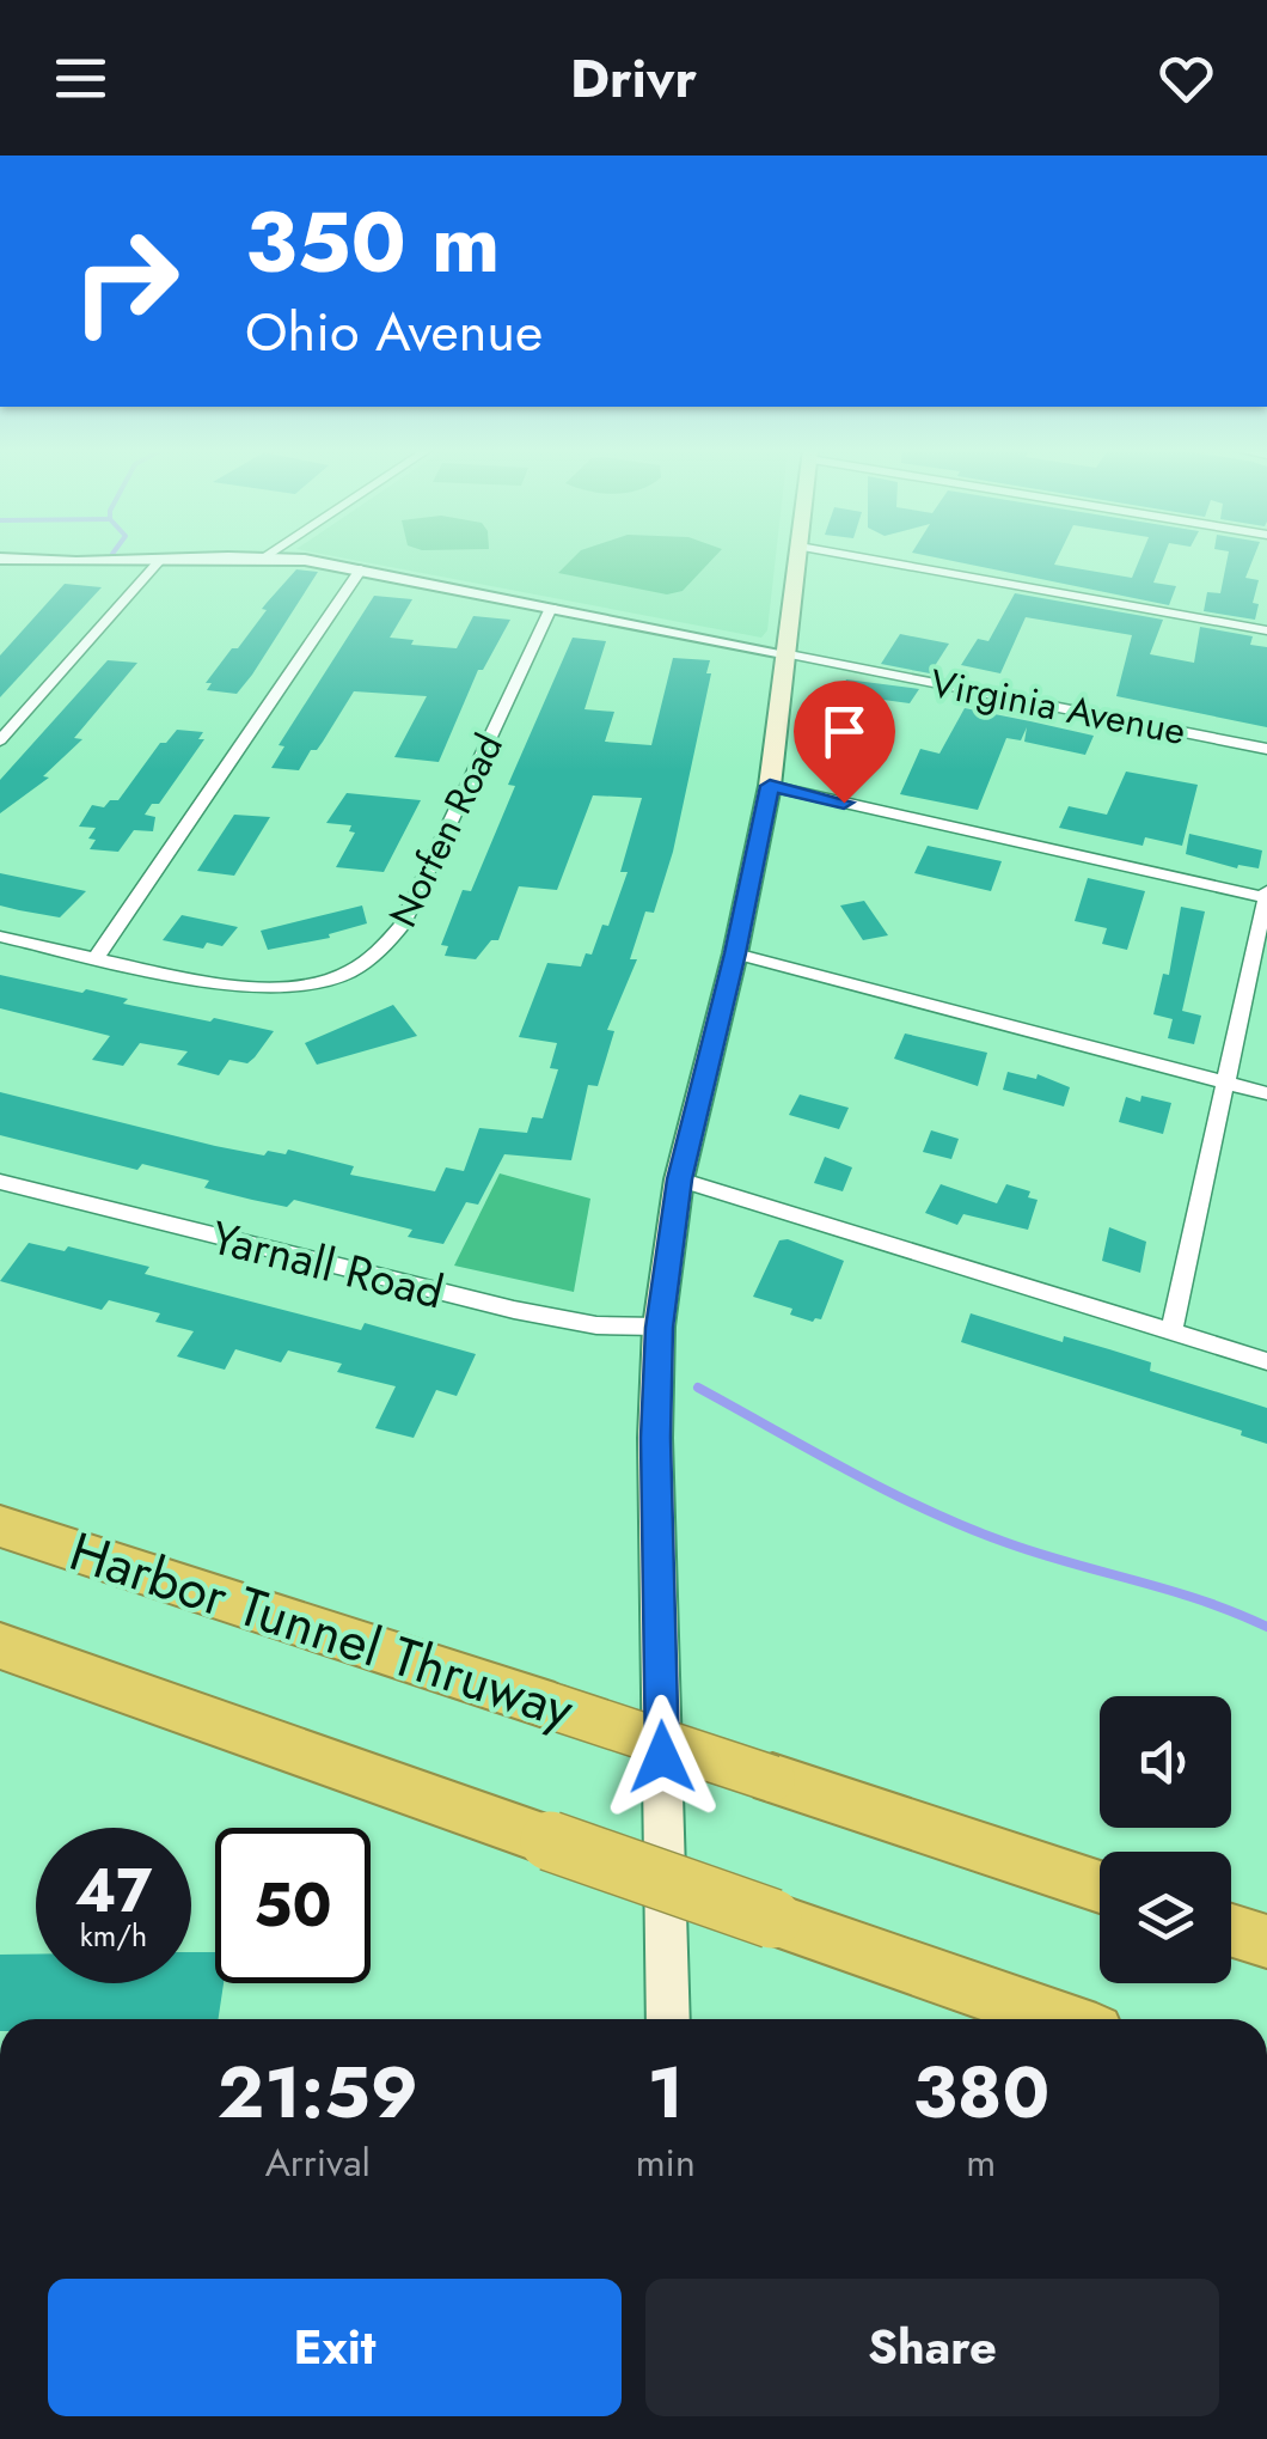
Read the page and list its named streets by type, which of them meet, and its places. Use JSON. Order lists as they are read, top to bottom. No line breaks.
{"streets":{"highway":["Harbor Tunnel Thruway"],"street":["Virginia Avenue","Norfen Road","Yarnall Road"]},"crossings":[["Virginia Avenue","Norfen Road"]],"page":{"header":"Drivr","turn":["350 m","Ohio Avenue"],"speed":"47 km/h","limit":"50","eta":["21:59","Arrival","1","min","380","m"],"buttons":["Exit","Share"]}}
